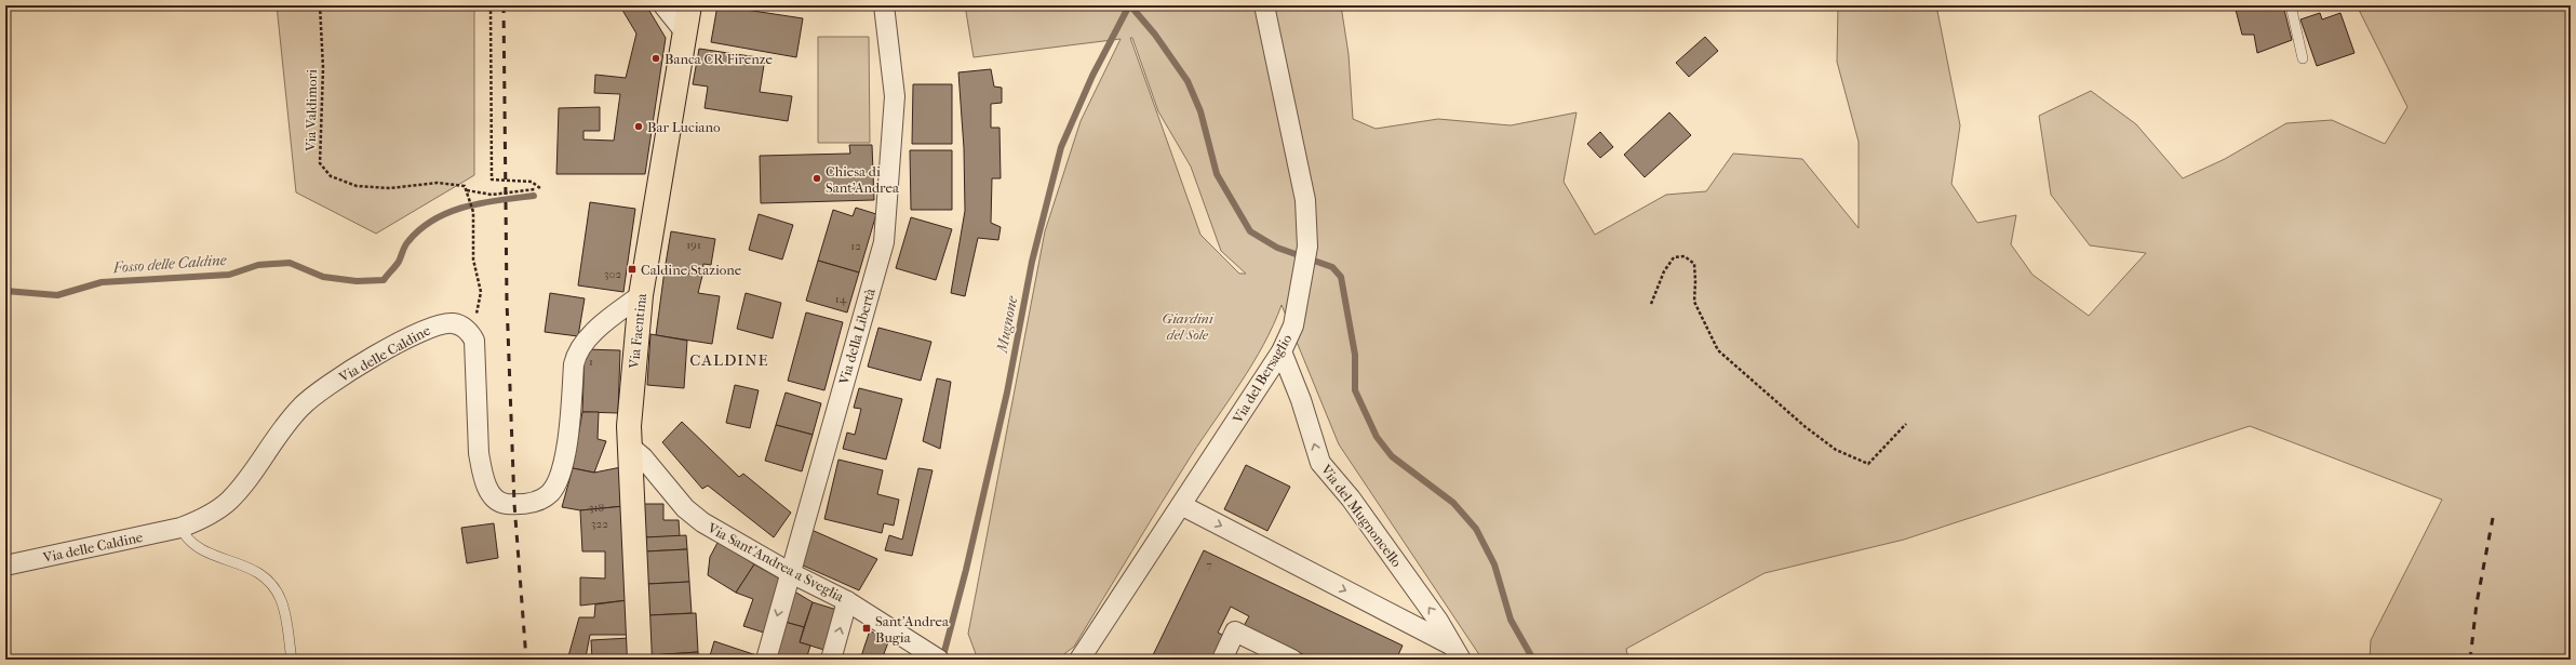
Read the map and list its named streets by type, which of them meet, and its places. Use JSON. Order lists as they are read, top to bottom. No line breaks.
{"streets":{"main road":["Via Faentina"],"street":["Via della Libertà","Via delle Caldine","Via del Bersaglio","Via del Mugnoncello","Via Sant'Andrea a Sveglia"],"path":["Via Valdimori"]},"crossings":[["Via Faentina","Via Sant'Andrea a Sveglia"],["Via della Libertà","Via Sant'Andrea a Sveglia"],["Via del Bersaglio","Via del Mugnoncello"]],"districts":["CALDINE"],"water":["Fosso delle Caldine","Mugnone"],"parks":["Giardini del Sole"],"places":{"other":["Banca CR Firenze","Bar Luciano","Chiesa di Sant'Andrea"],"transit":["Caldine Stazione","Sant'Andrea Bugia"]},"house_numbers":["191","12","302","14","1","318","322","7"]}
